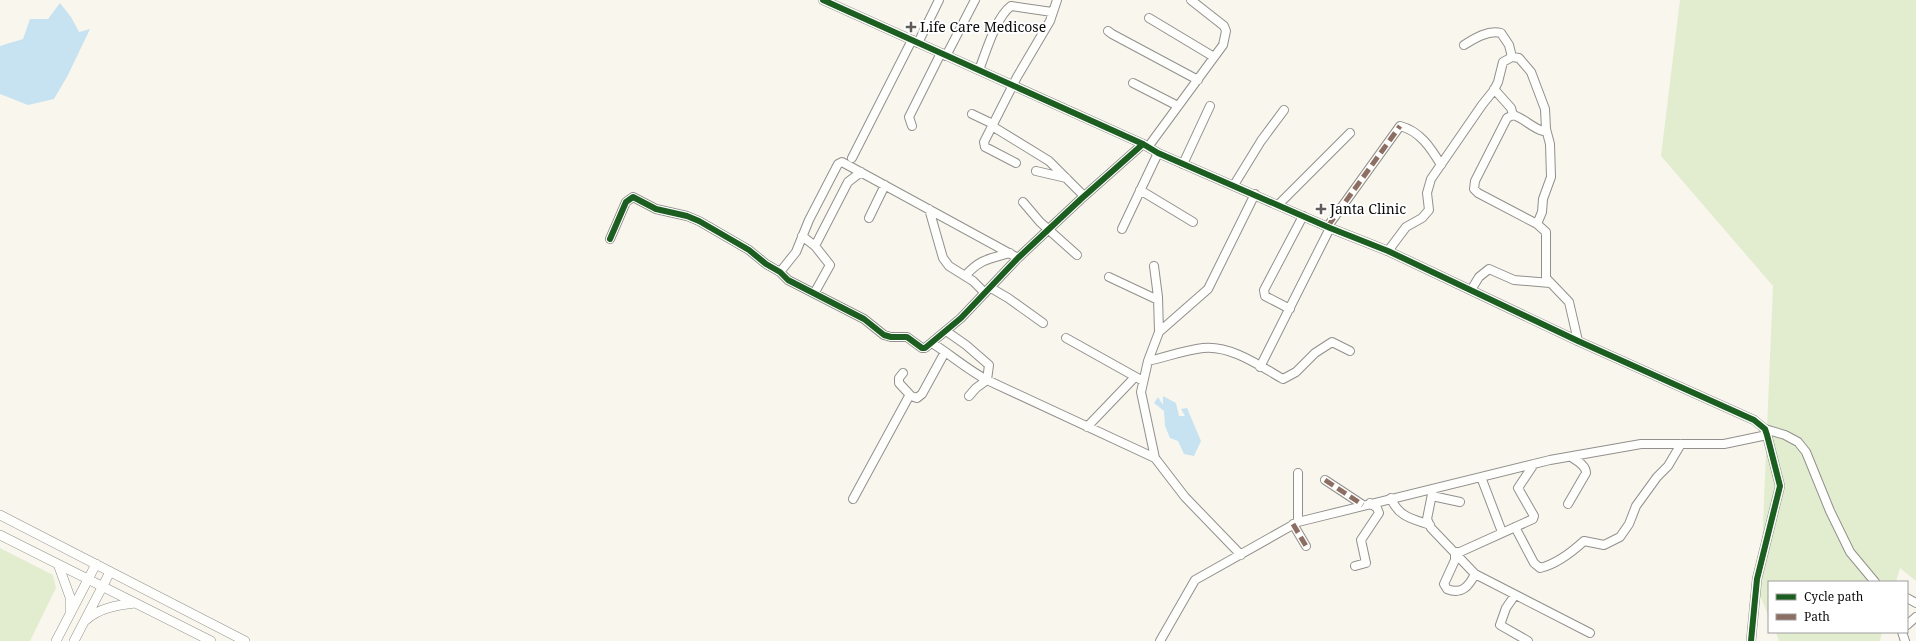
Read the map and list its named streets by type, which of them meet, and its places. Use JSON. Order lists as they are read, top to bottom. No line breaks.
{"places":{"health":["Life Care Medicose","Janta Clinic"]},"legend":["Cycle path","Path"]}
